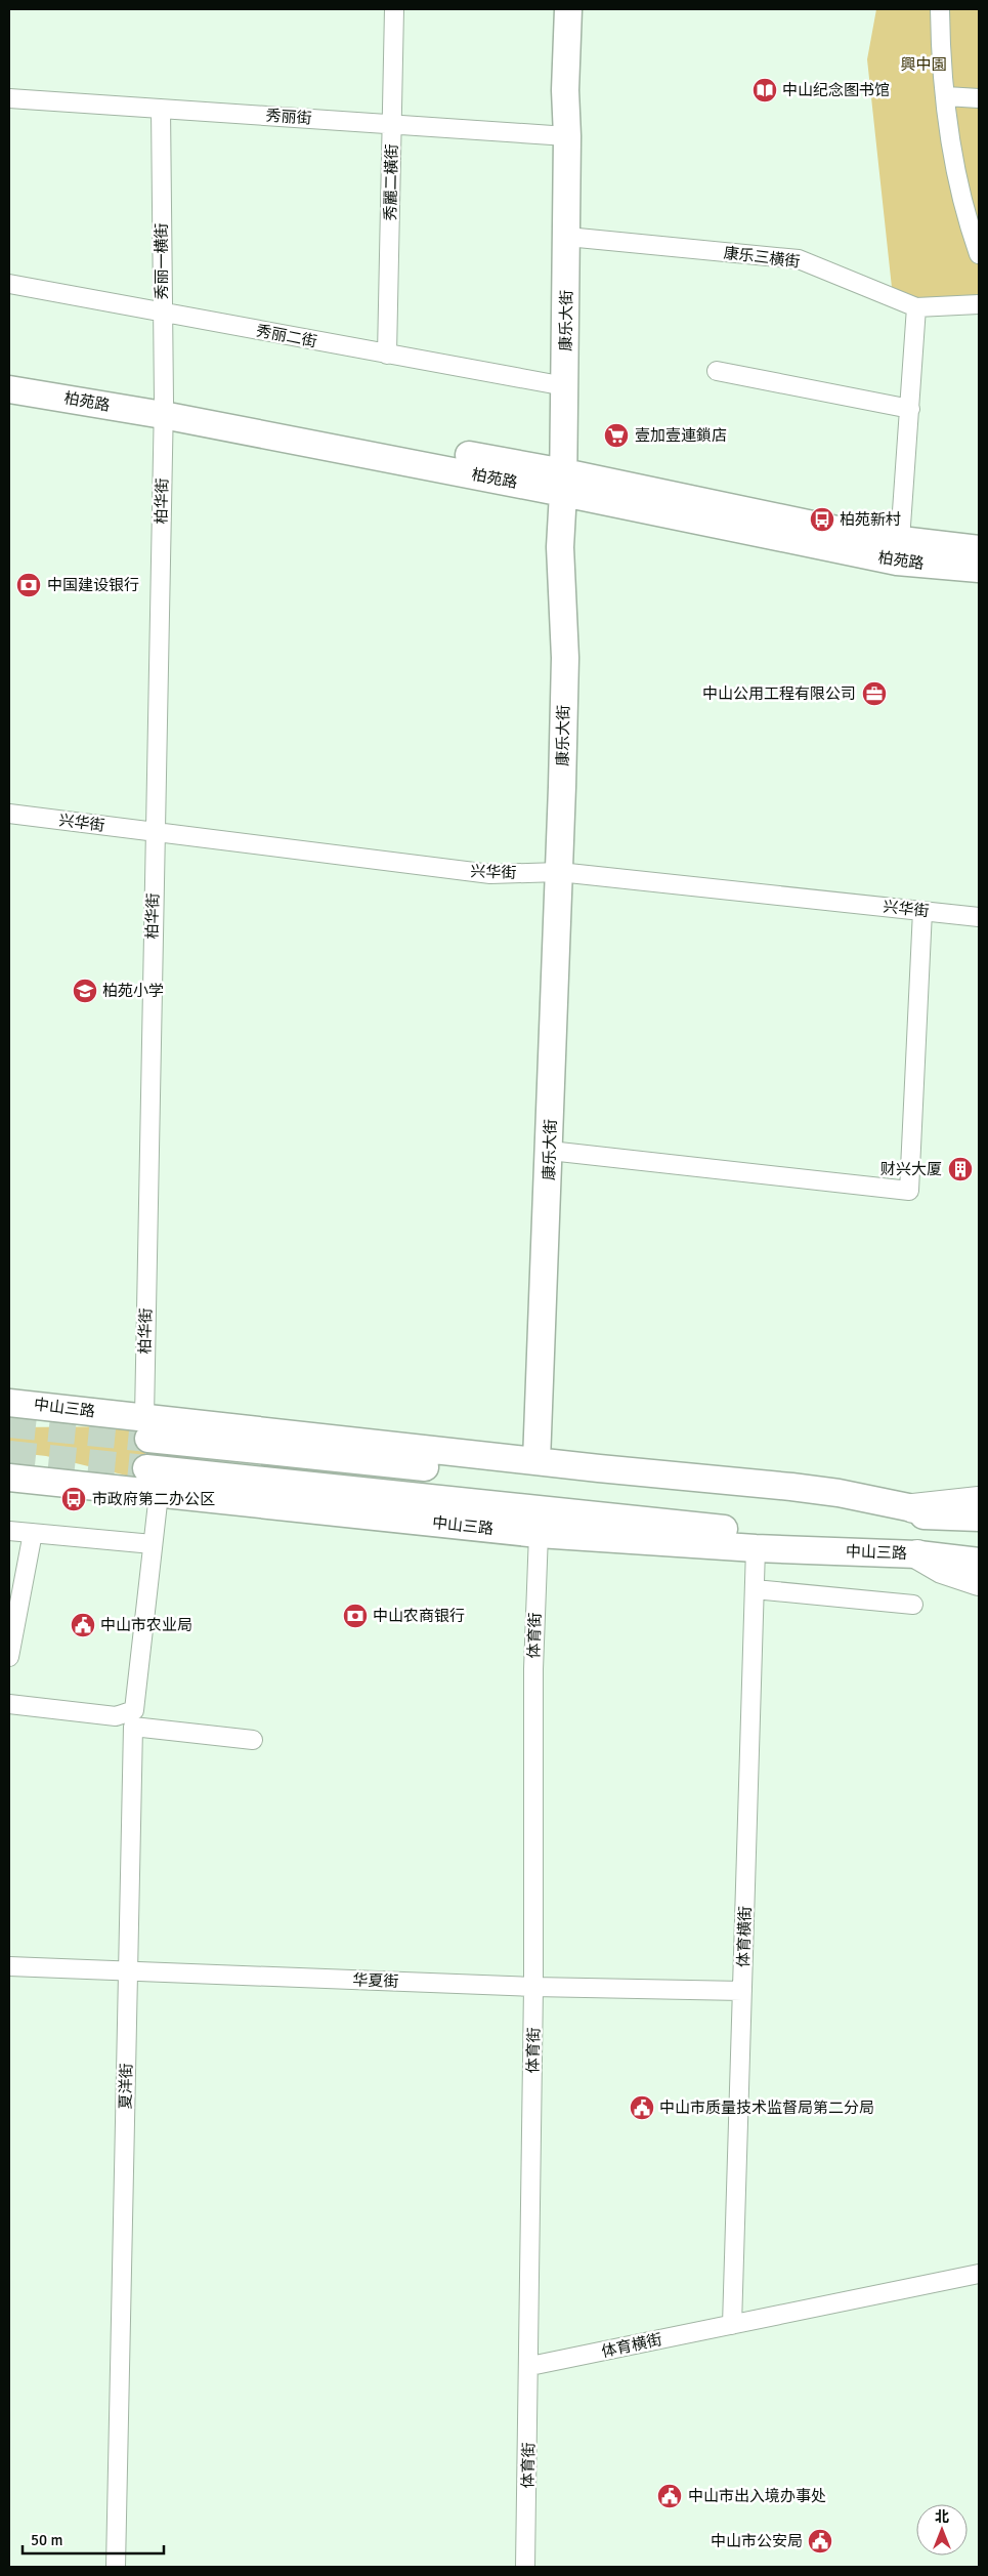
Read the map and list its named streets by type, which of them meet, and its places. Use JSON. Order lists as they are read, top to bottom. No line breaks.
{"streets":{"main road":["康乐大街","柏苑路","中山三路"],"street":["秀丽街","秀麗二橫街","康乐三横街","秀丽一横街","秀丽二街","柏华街","兴华街","体育街","体育横街","华夏街","夏洋街"]},"crossings":[["秀丽街","秀麗二橫街"],["秀丽街","秀丽一横街"],["秀丽街","康乐大街"],["秀麗二橫街","秀丽二街"],["康乐三横街","康乐大街"],["秀丽一横街","秀丽二街"],["秀丽一横街","柏苑路"],["秀丽一横街","柏华街"],["康乐大街","秀丽二街"],["康乐大街","柏苑路"],["康乐大街","兴华街"],["康乐大街","中山三路"],["柏苑路","柏华街"],["柏华街","兴华街"],["柏华街","中山三路"],["中山三路","体育街"],["中山三路","体育横街"],["体育街","体育横街"],["体育街","华夏街"],["体育横街","华夏街"],["华夏街","夏洋街"]],"parks":["興中園"],"places":{"library":["中山纪念图书馆"],"supermarket":["壹加壹連鎖店"],"bus stop":["柏苑新村","市政府第二办公区"],"bank":["中国建设银行","中山农商银行"],"office":["中山公用工程有限公司"],"school or university":["柏苑小学"],"building":["财兴大厦"],"public building":["中山市农业局","中山市质量技术监督局第二分局","中山市出入境办事处","中山市公安局"]},"scale_bar":"50 m","north":"top"}
